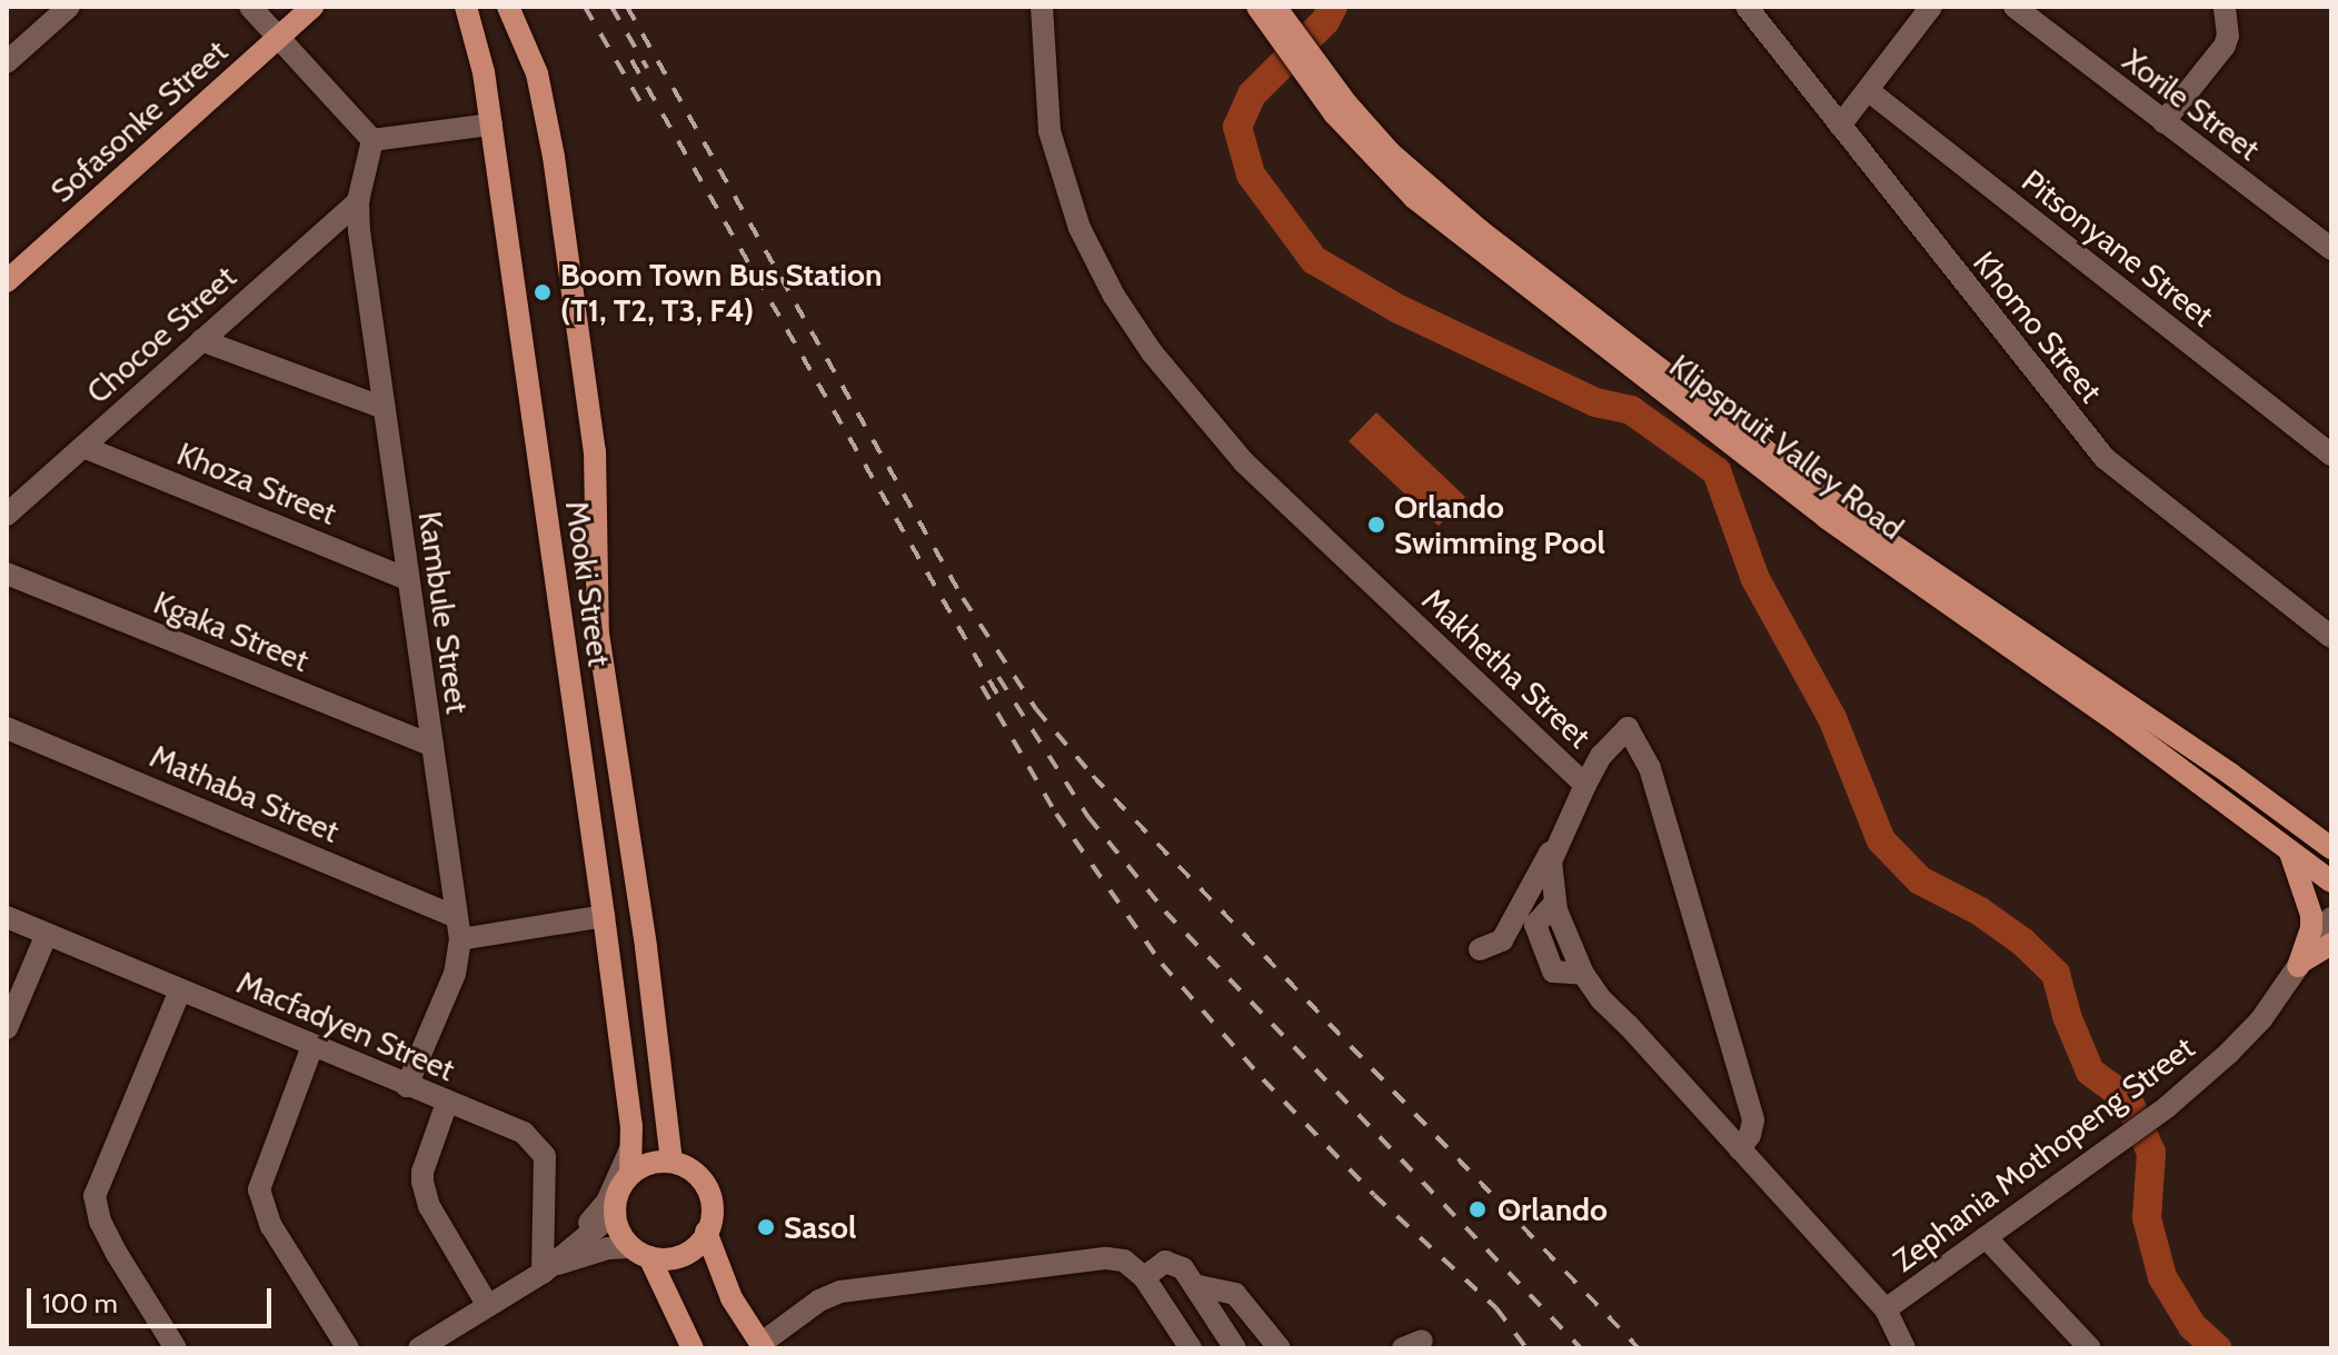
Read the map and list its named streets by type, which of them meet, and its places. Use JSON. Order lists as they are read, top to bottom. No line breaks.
{"streets":{"main road":["Sofasonke Street","Klipspruit Valley Road","Mooki Street"],"street":["Xorile Street","Pitsonyane Street","Khomo Street","Chocoe Street","Khoza Street","Kambule Street","Kgaka Street","Makhetha Street","Mathaba Street","Macfadyen Street","Zephania Mothopeng Street"]},"crossings":[["Chocoe Street","Khoza Street"],["Chocoe Street","Kambule Street"],["Khoza Street","Kambule Street"],["Kambule Street","Kgaka Street"],["Kambule Street","Mathaba Street"],["Kambule Street","Macfadyen Street"],["Makhetha Street","Zephania Mothopeng Street"]],"places":["Boom Town Bus Station (T1, T2, T3, F4)","Orlando Swimming Pool","Orlando","Sasol"],"scale_bar":"100 m"}
